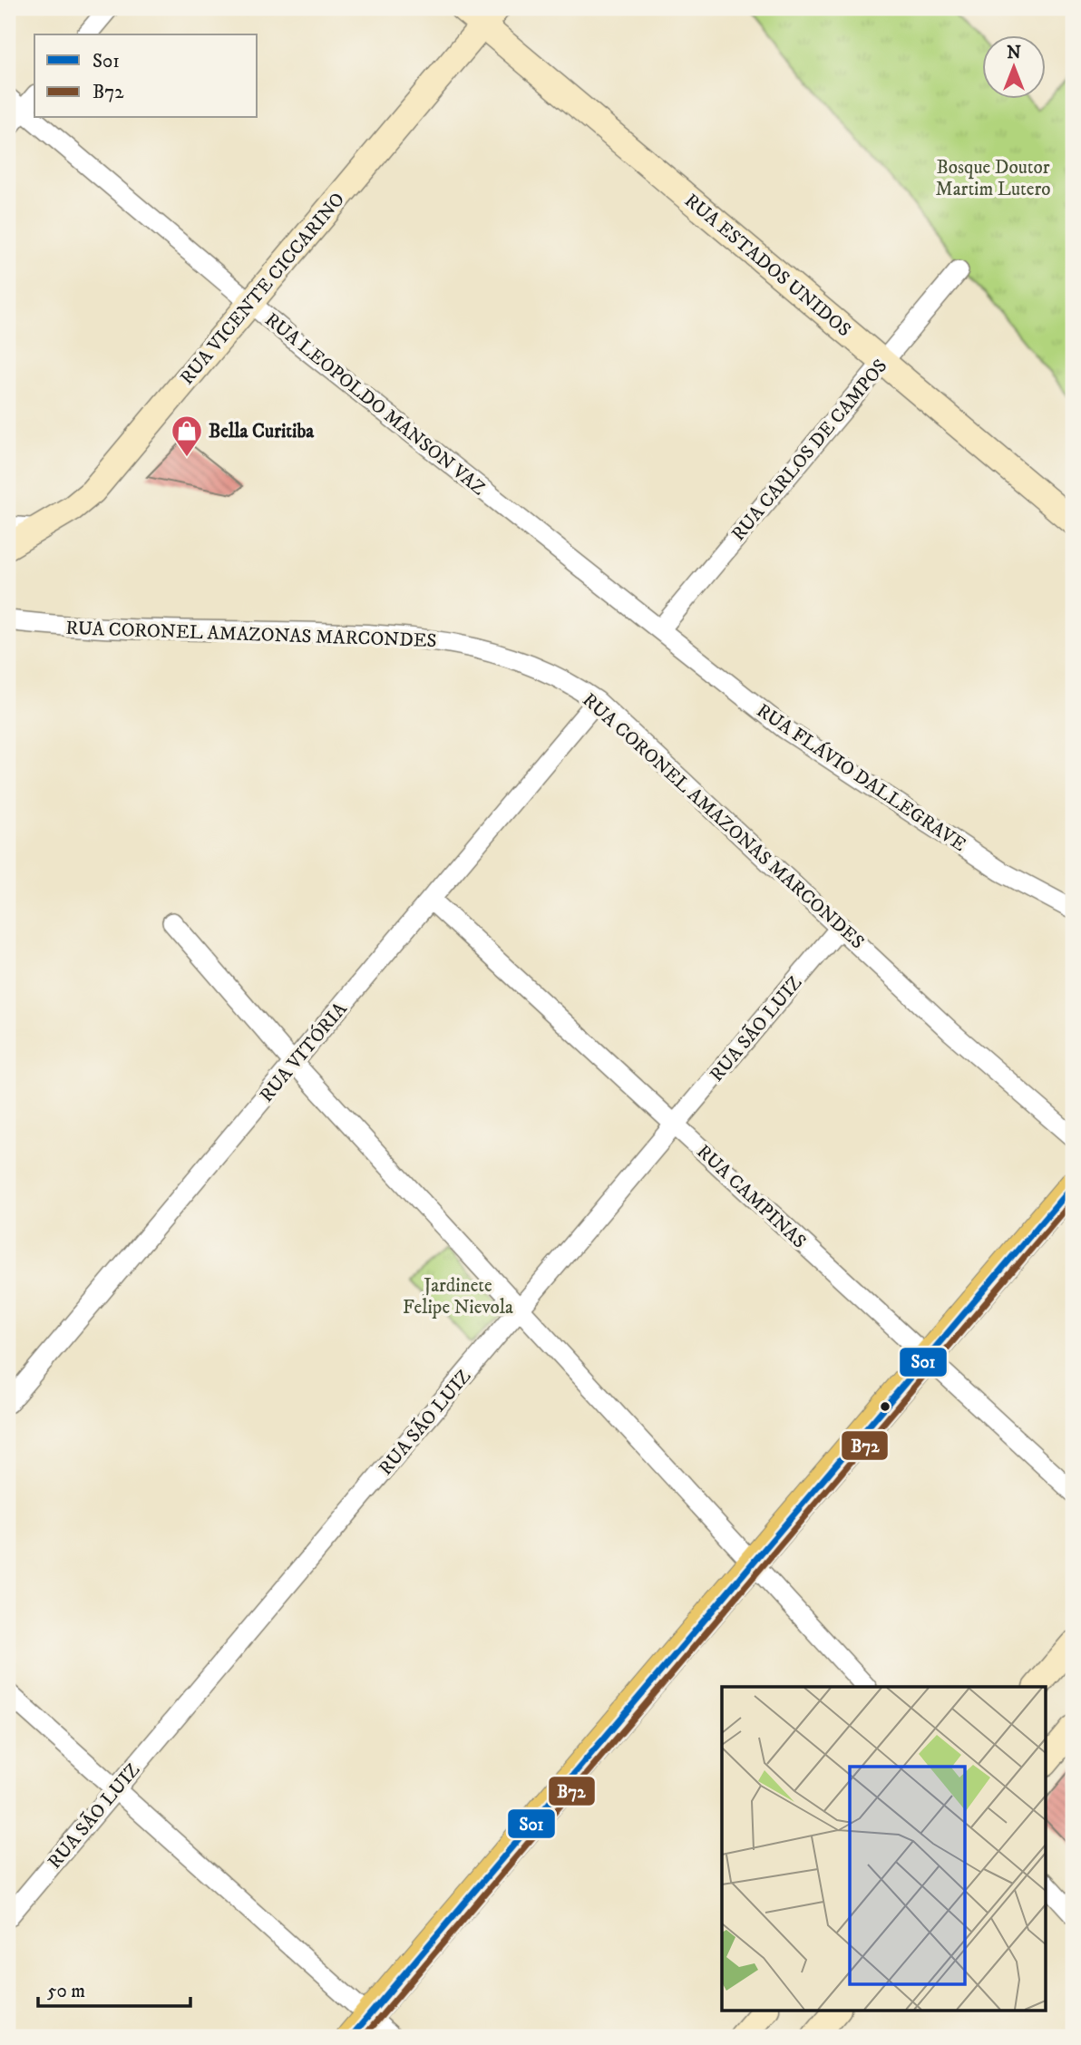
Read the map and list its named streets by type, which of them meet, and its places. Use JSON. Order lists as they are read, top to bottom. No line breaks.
{"streets":{"street":["RUA ESTADOS UNIDOS","RUA VICENTE CICCARINO","RUA LEOPOLDO MANSON VAZ","RUA CARLOS DE CAMPOS","RUA CORONEL AMAZONAS MARCONDES","RUA FLÁVIO DALLEGRAVE","RUA SÃO LUIZ","RUA VITÓRIA","RUA CAMPINAS"]},"crossings":[["RUA ESTADOS UNIDOS","RUA VICENTE CICCARINO"],["RUA ESTADOS UNIDOS","RUA CARLOS DE CAMPOS"],["RUA VICENTE CICCARINO","RUA LEOPOLDO MANSON VAZ"],["RUA LEOPOLDO MANSON VAZ","RUA CARLOS DE CAMPOS"],["RUA LEOPOLDO MANSON VAZ","RUA FLÁVIO DALLEGRAVE"],["RUA CARLOS DE CAMPOS","RUA FLÁVIO DALLEGRAVE"],["RUA CORONEL AMAZONAS MARCONDES","RUA SÃO LUIZ"],["RUA CORONEL AMAZONAS MARCONDES","RUA VITÓRIA"],["RUA SÃO LUIZ","RUA CAMPINAS"],["RUA VITÓRIA","RUA CAMPINAS"]],"parks":["Bosque Doutor Martim Lutero","Jardinete Felipe Nievola"],"places":{"shop":["Bella Curitiba"]},"lines":["transit line S01","transit line B72"],"legend":["S01","B72"],"scale_bar":"50 m","north":"top"}
